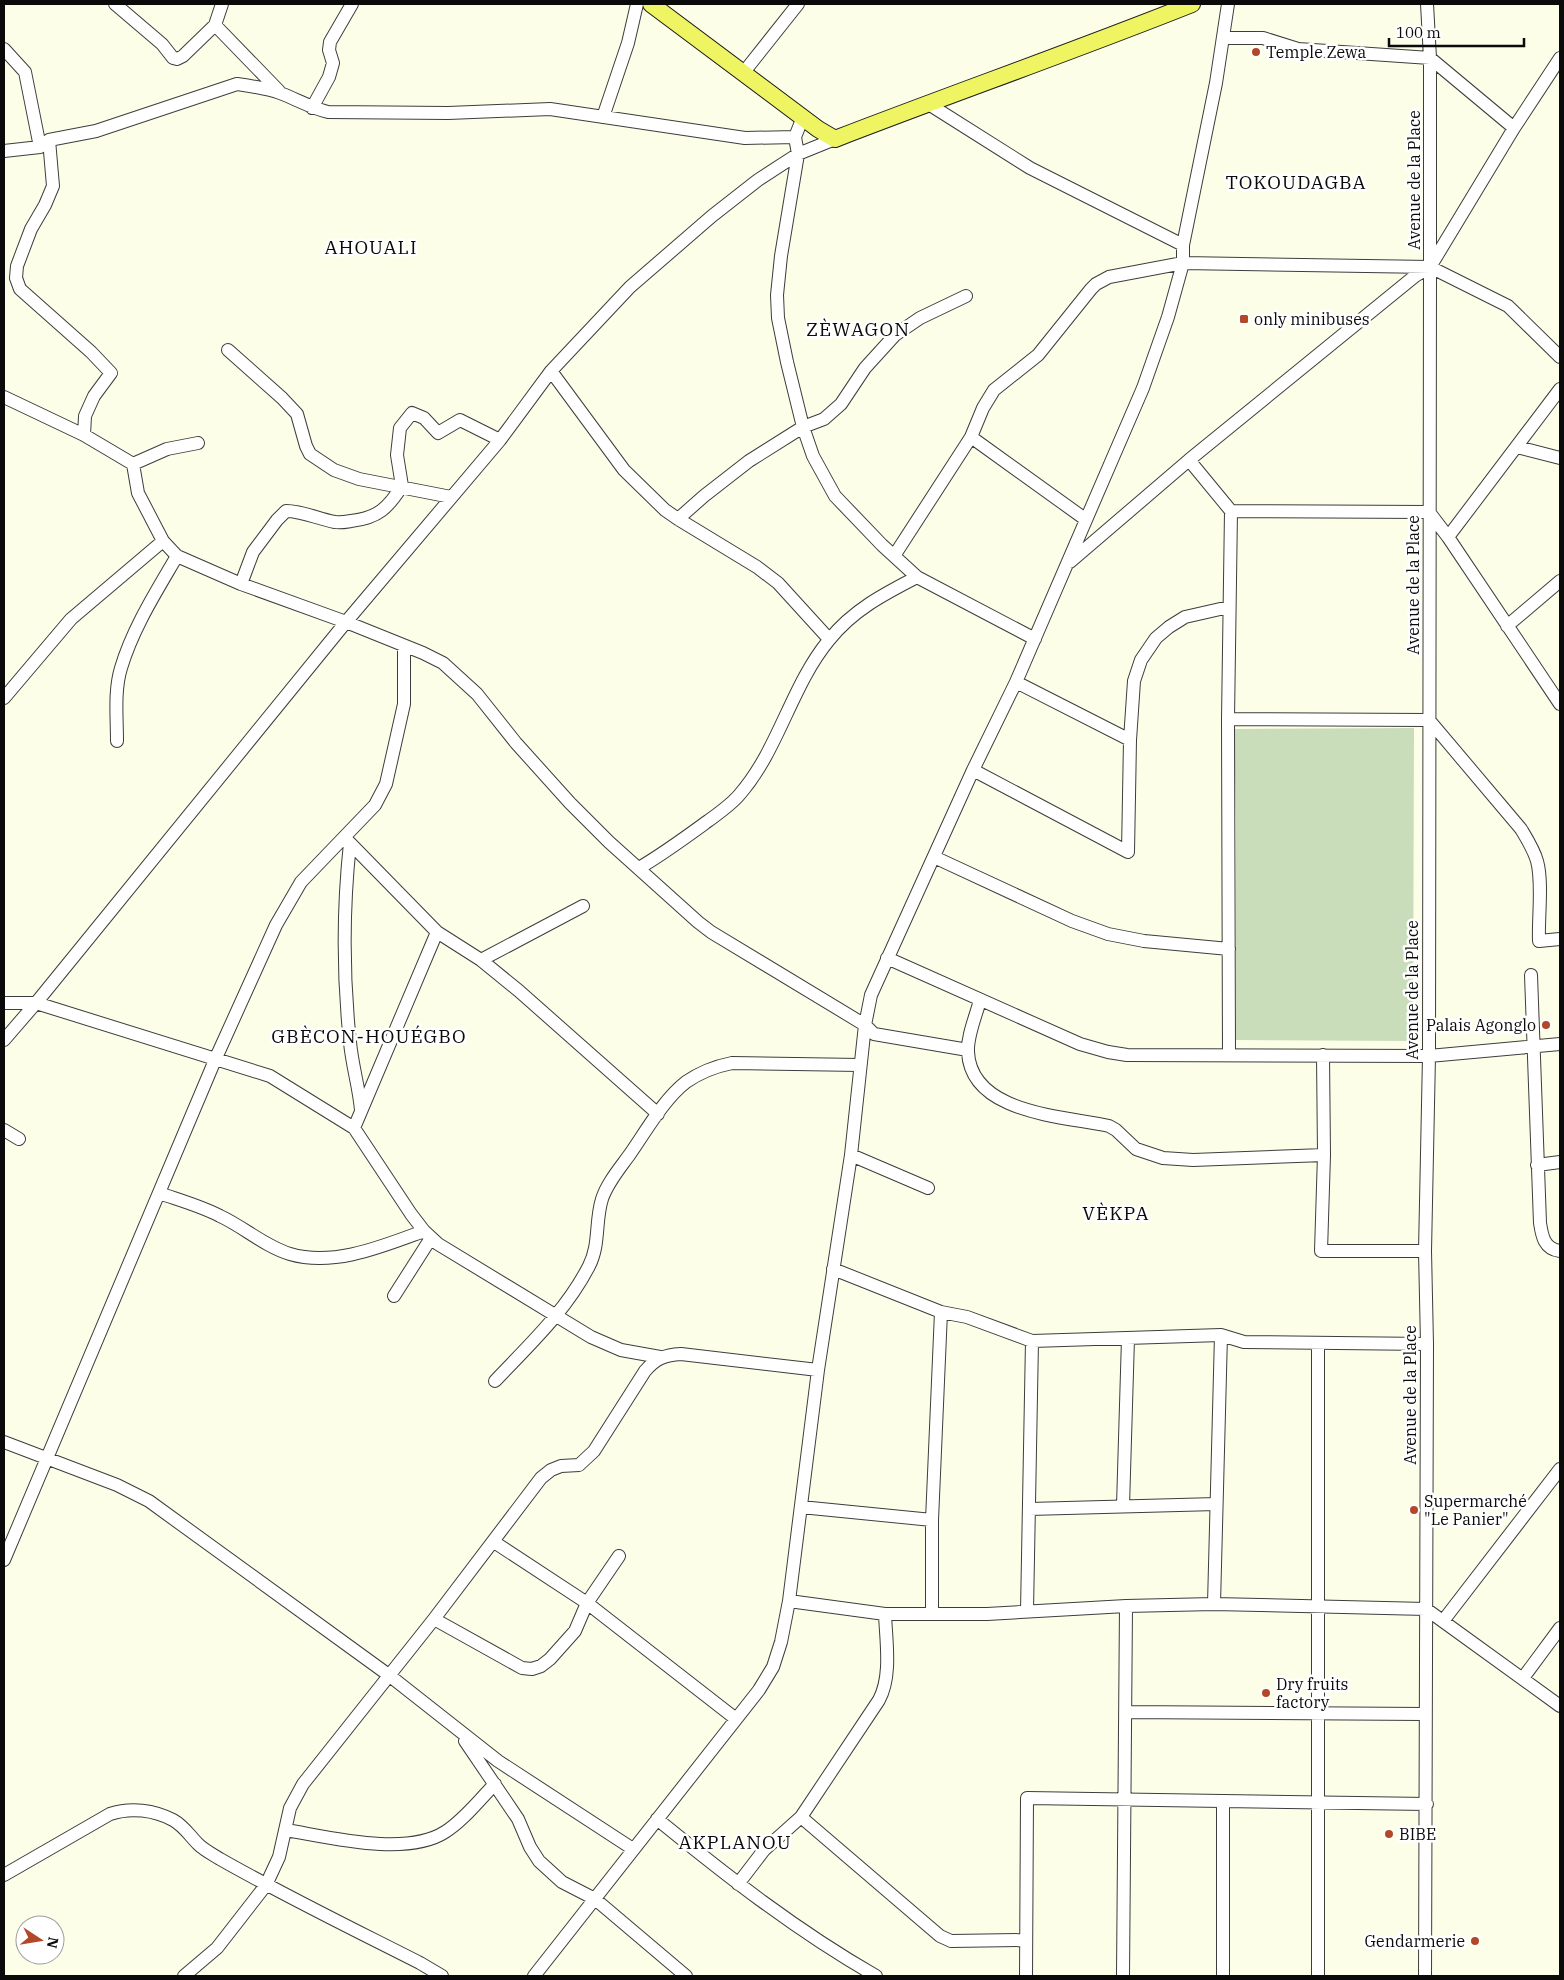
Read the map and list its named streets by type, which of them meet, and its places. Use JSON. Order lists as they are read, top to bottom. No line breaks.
{"streets":{"street":["Avenue de la Place"]},"districts":["TOKOUDAGBA","AHOUALI","ZÈWAGON","GBÈCON-HOUÉGBO","VÈKPA","AKPLANOU"],"places":{"other":["Temple Zewa","Palais Agonglo","Supermarché \"Le Panier\"","Dry fruits factory","BIBE","Gendarmerie"],"transit":["only minibuses"]},"scale_bar":"100 m","north":"right"}
